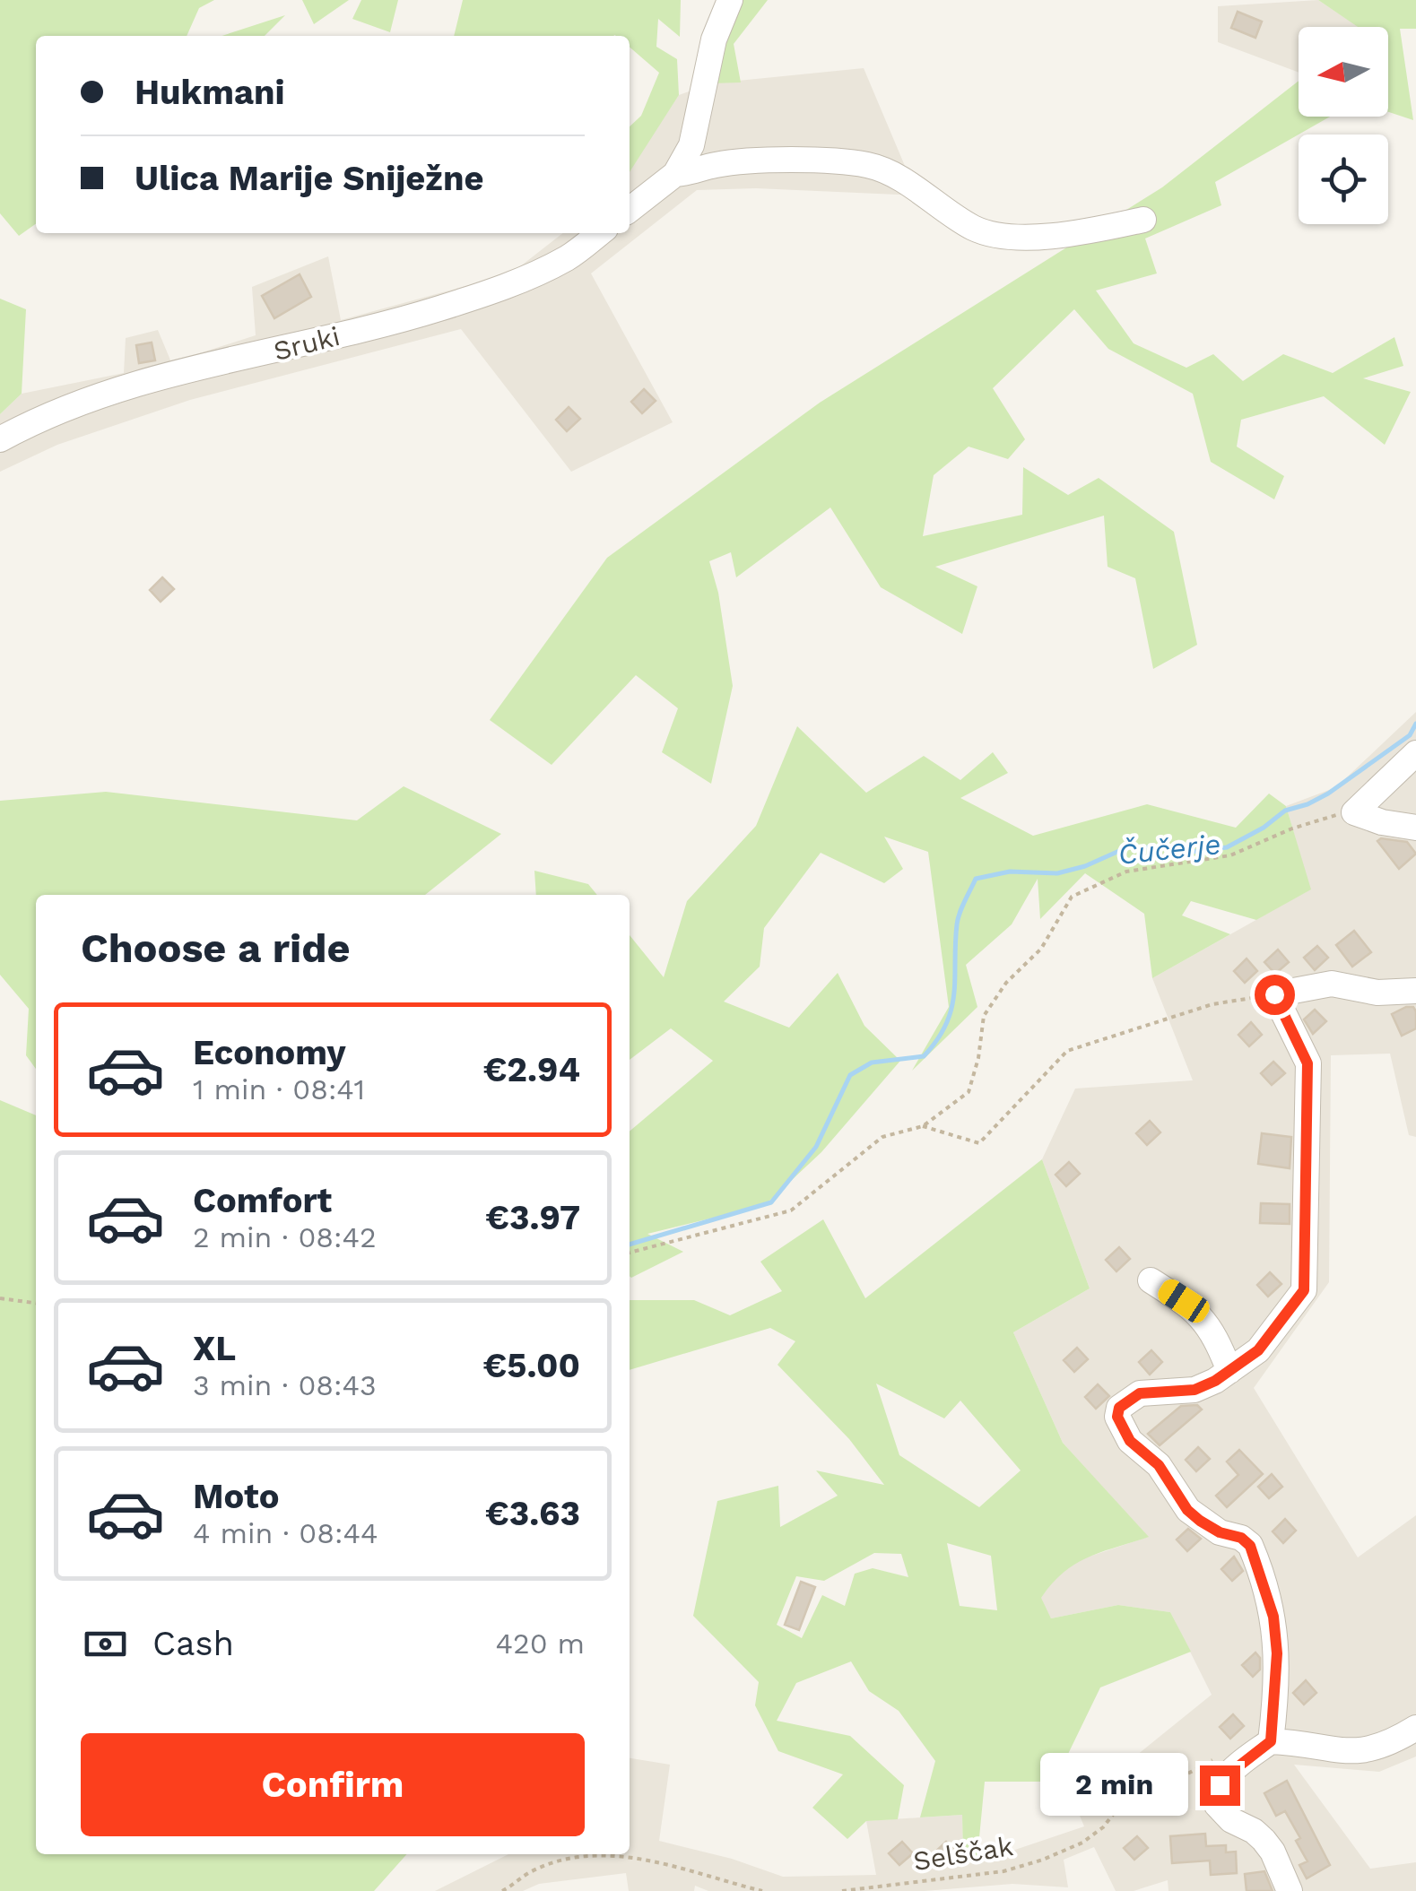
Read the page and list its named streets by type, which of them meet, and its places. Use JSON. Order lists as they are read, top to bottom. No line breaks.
{"streets":{"street":["Sruki"],"path":["Selščak"]},"water":["Čučerje"],"north":"left","page":{"banner":["Hukmani","Ulica Marije Sniježne"],"heading":"Choose a ride","list":[{"name":"Economy","note":"1 min · 08:41","value":"€2.94"},{"name":"Comfort","note":"2 min · 08:42","value":"€3.97"},{"name":"XL","note":"3 min · 08:43","value":"€5.00"},{"name":"Moto","note":"4 min · 08:44","value":"€3.63"}],"pay":["Cash","420 m"],"buttons":"Confirm","bubble":"2 min"}}
